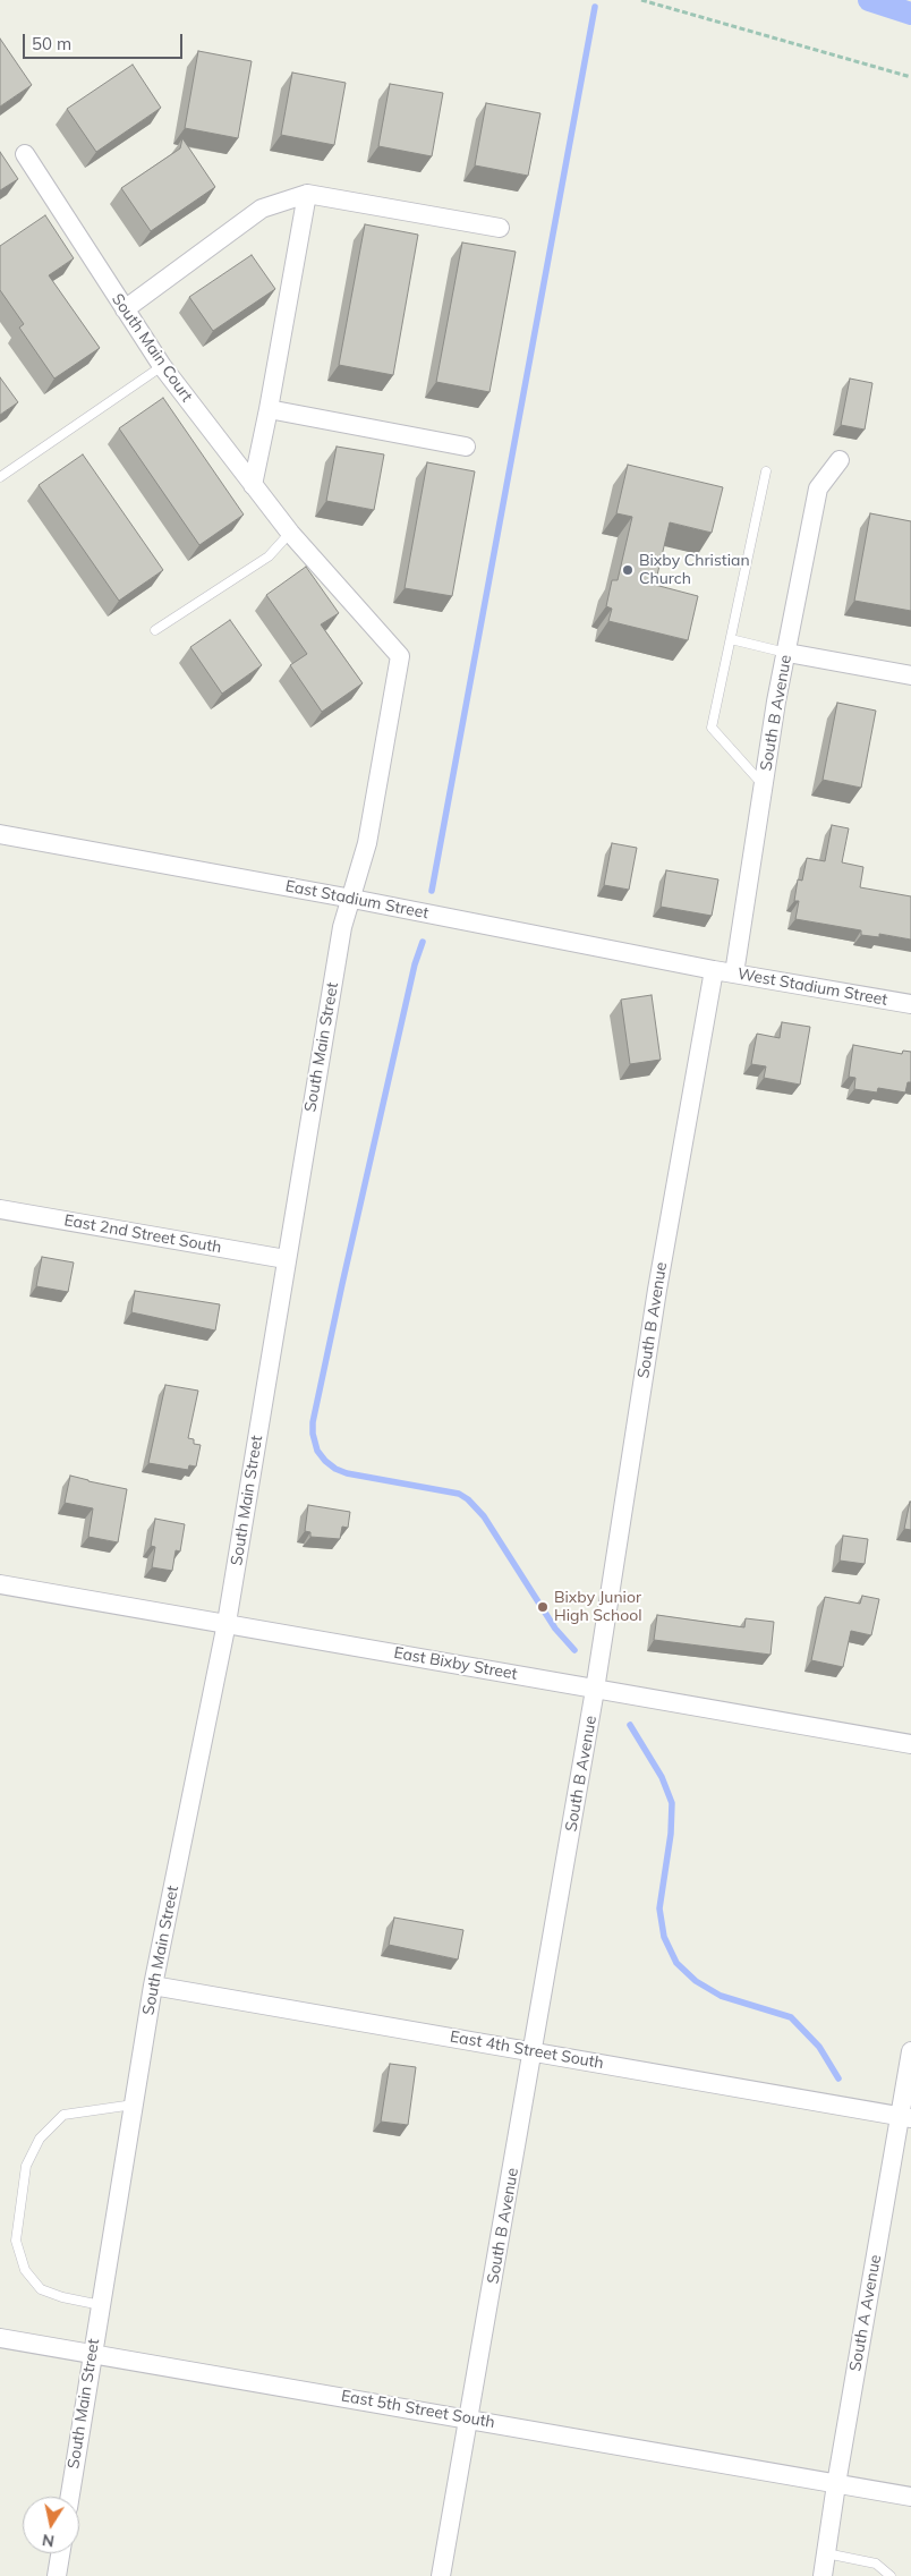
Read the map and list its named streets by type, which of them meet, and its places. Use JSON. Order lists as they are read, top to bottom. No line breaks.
{"streets":{"street":["South Main Court","South B Avenue","East Stadium Street","West Stadium Street","South Main Street","East 2nd Street South","East Bixby Street","East 4th Street South","South A Avenue","East 5th Street South"]},"crossings":[["South Main Court","South Main Street"],["South B Avenue","East Stadium Street"],["South B Avenue","West Stadium Street"],["South B Avenue","East Bixby Street"],["South B Avenue","East 4th Street South"],["South B Avenue","East 5th Street South"],["East Stadium Street","West Stadium Street"],["East Stadium Street","South Main Street"],["South Main Street","East 2nd Street South"],["South Main Street","East Bixby Street"],["South Main Street","East 4th Street South"],["South Main Street","East 5th Street South"],["East 4th Street South","South A Avenue"],["South A Avenue","East 5th Street South"]],"places":["Bixby Christian Church","Bixby Junior High School"],"scale_bar":"50 m","north":"bottom"}
